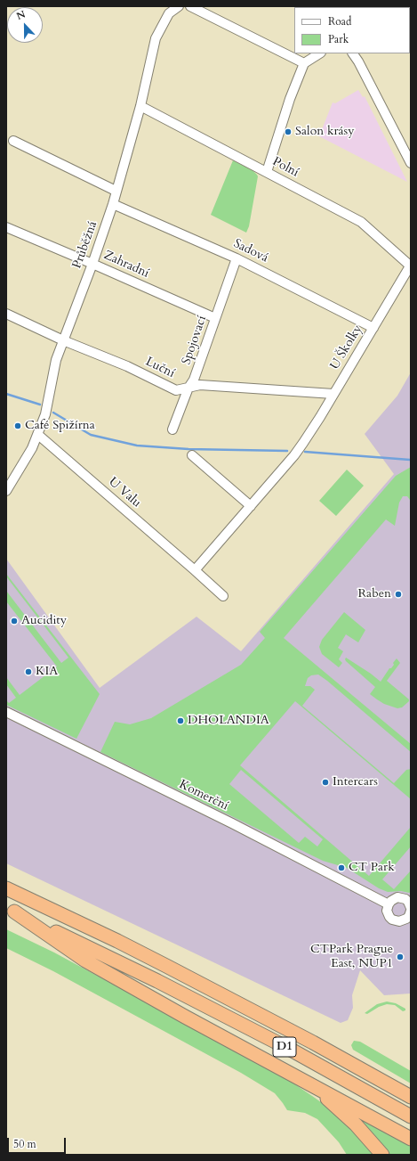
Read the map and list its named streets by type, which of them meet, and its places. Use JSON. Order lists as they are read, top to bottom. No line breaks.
{"streets":{"highway":["D1"],"street":["Polní","Průběžná","Sadová","Zahradní","Spojovací","U Školky","Luční","U Valu","Komerční"]},"crossings":[["Polní","Průběžná"],["Polní","U Školky"],["Průběžná","Sadová"],["Průběžná","Zahradní"],["Průběžná","Luční"],["Průběžná","U Valu"],["Sadová","Spojovací"],["Sadová","U Školky"],["Zahradní","Spojovací"],["Spojovací","Luční"],["U Školky","Luční"]],"places":["Salon krásy","Café Spižírna","Raben","Aucidity","KIA","DHOLANDIA","Intercars","CT Park","CTPark Prague East, NUP1"],"legend":["Road","Park"],"scale_bar":"50 m","north":"top"}
